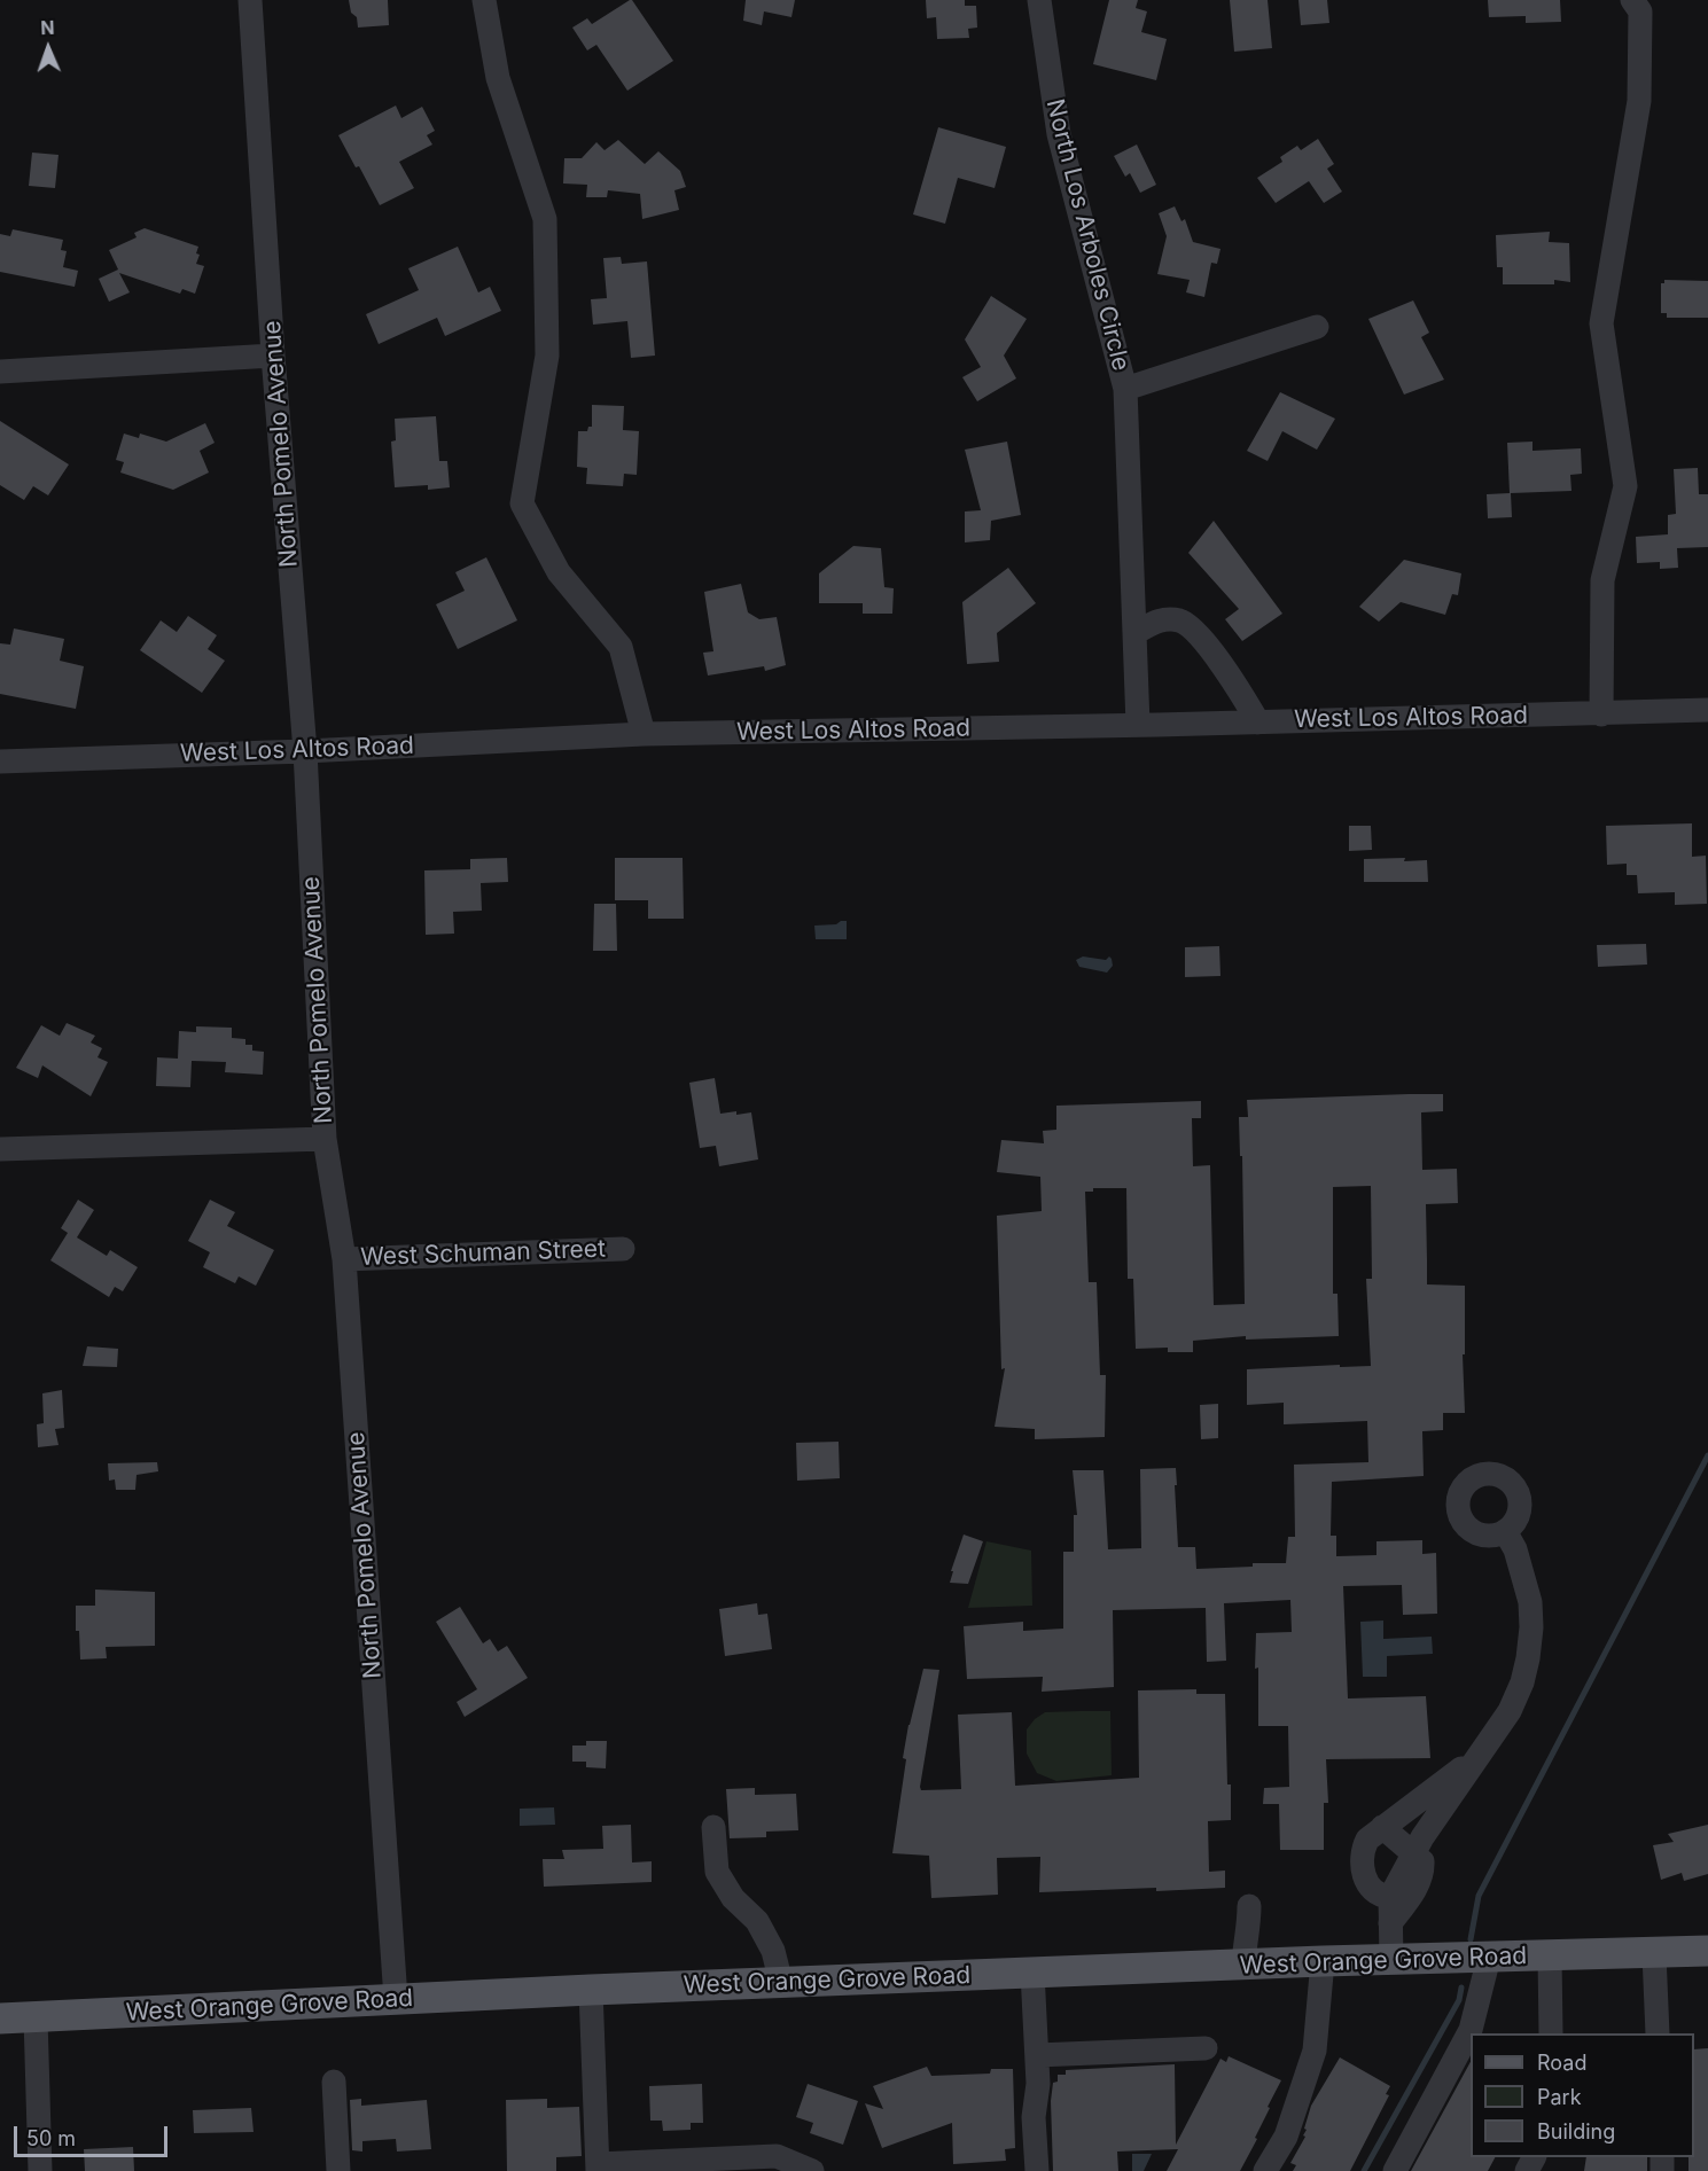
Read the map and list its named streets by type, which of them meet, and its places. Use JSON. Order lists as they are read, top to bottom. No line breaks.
{"streets":{"main road":["West Orange Grove Road"],"street":["North Los Arboles Circle","North Pomelo Avenue","West Los Altos Road","West Schuman Street"]},"crossings":[["North Los Arboles Circle","West Los Altos Road"],["North Pomelo Avenue","West Los Altos Road"],["North Pomelo Avenue","West Schuman Street"],["North Pomelo Avenue","West Orange Grove Road"]],"legend":["Road","Park","Building"],"scale_bar":"50 m","north":"top"}
